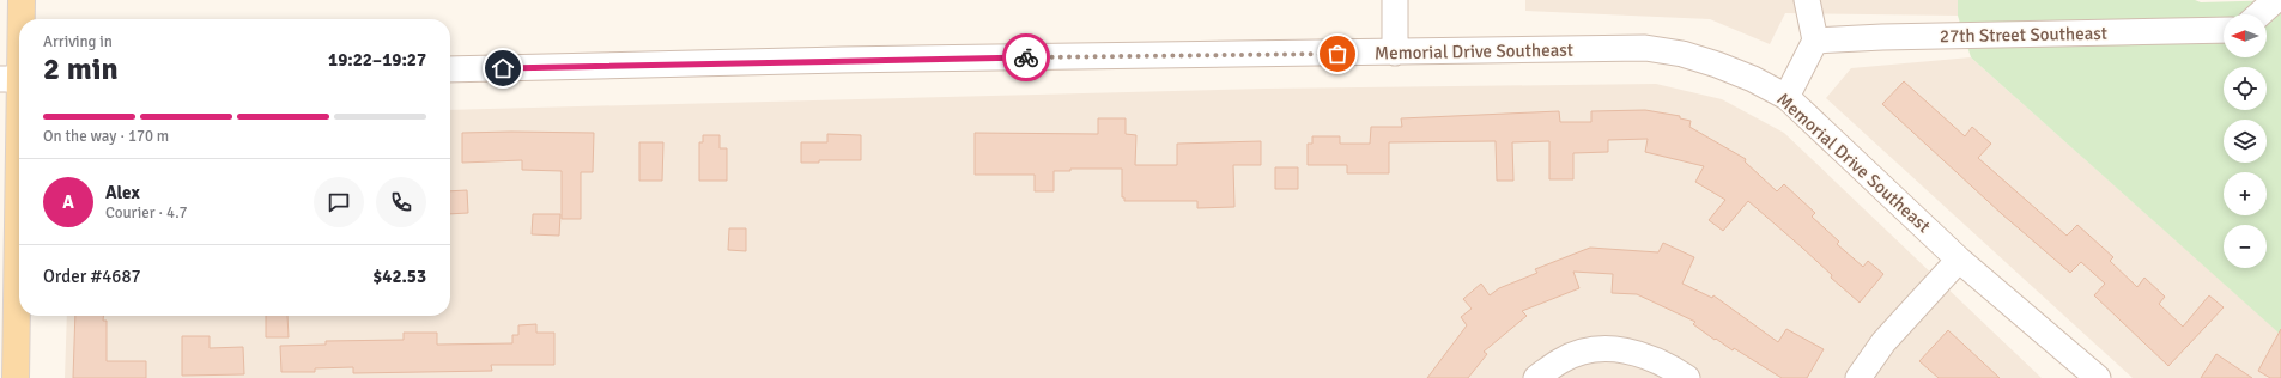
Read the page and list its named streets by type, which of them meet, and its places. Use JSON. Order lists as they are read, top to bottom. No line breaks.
{"streets":{"street":["27th Street Southeast","Memorial Drive Southeast"]},"north":"left","page":{"map_buttons":["+","−"],"heading":["2 min","Arriving in","19:22–19:27"],"panel":["Alex","Courier · 4.7","Order #4687","$42.53"],"bar":"On the way · 170 m","round":"A"}}
